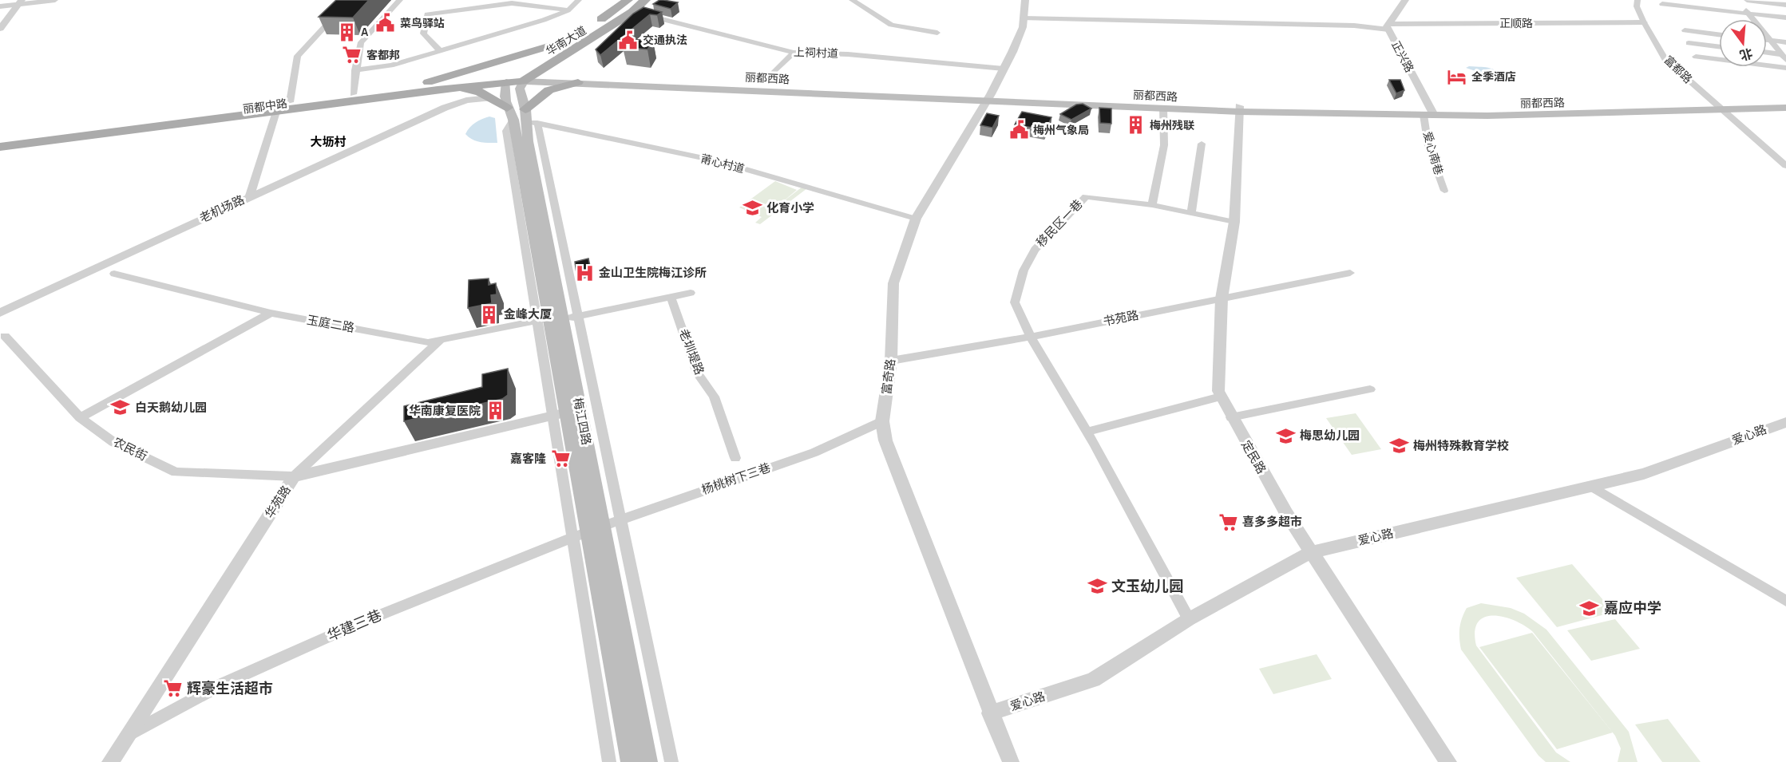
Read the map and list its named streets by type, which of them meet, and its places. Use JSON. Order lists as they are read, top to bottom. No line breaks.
{"streets":{"main road":["华南大道","丽都西路","丽都中路","梅江四路"],"street":["正顺路","上祠村道","正兴路","富都路","爱心南巷","莆心村道","老机场路","移民区一巷","书苑路","玉庭二路","老圳堤路","富奇路","爱心路","农民街","定民路","杨桃树下三巷","华苑路","华建三巷"]},"crossings":[["正顺路","正兴路"],["正顺路","富都路"],["华南大道","上祠村道"],["华南大道","丽都西路"],["华南大道","丽都中路"],["华南大道","梅江四路"],["上祠村道","富奇路"],["正兴路","丽都西路"],["正兴路","爱心南巷"],["富都路","丽都西路"],["丽都西路","丽都中路"],["丽都西路","爱心南巷"],["丽都西路","富奇路"],["丽都西路","梅江四路"],["丽都西路","定民路"],["丽都中路","梅江四路"],["莆心村道","富奇路"],["莆心村道","梅江四路"],["移民区一巷","书苑路"],["移民区一巷","定民路"],["书苑路","富奇路"],["书苑路","定民路"],["玉庭二路","老圳堤路"],["玉庭二路","梅江四路"],["富奇路","爱心路"],["富奇路","杨桃树下三巷"],["梅江四路","杨桃树下三巷"],["梅江四路","华苑路"],["梅江四路","华建三巷"],["爱心路","定民路"],["农民街","华苑路"],["杨桃树下三巷","华建三巷"],["华苑路","华建三巷"]],"districts":["大坜村"],"places":{"public building":["菜鸟驿站","交通执法","梅州气象局"],"building":["A","梅州残联","金峰大厦","华南康复医院"],"supermarket":["客都邦","嘉客隆","喜多多超市","辉豪生活超市"],"hotel":["全季酒店"],"school or university":["化育小学","白天鹅幼儿园","梅思幼儿园","梅州特殊教育学校","文玉幼儿园","嘉应中学"],"hospital":["金山卫生院梅江诊所"]},"north":"bottom"}
